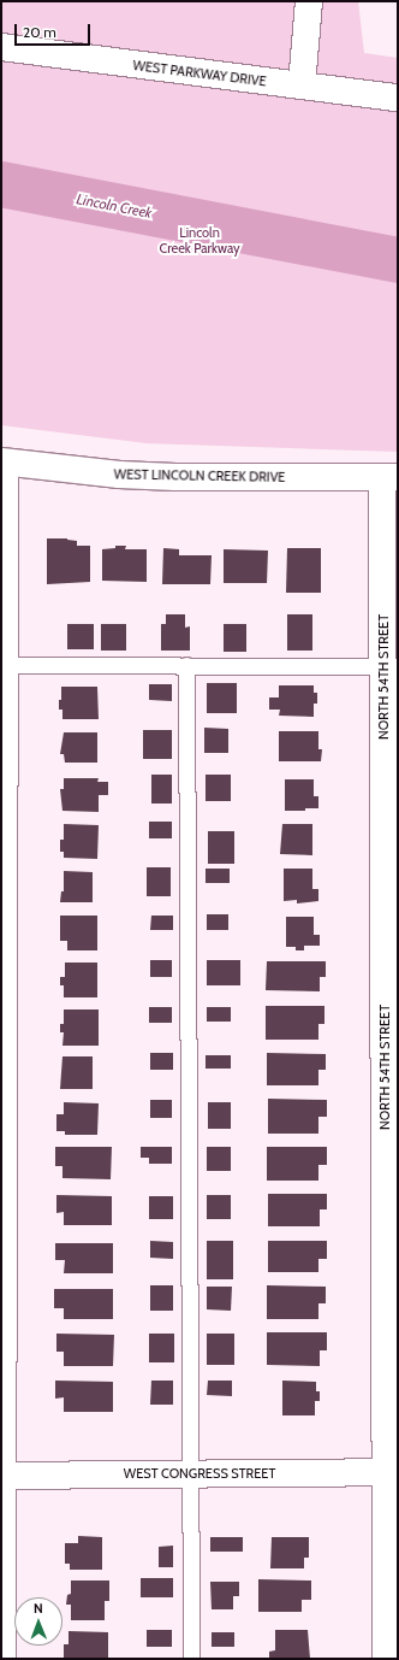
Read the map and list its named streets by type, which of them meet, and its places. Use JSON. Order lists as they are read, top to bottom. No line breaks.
{"streets":{"street":["WEST PARKWAY DRIVE","WEST LINCOLN CREEK DRIVE","NORTH 54TH STREET","WEST CONGRESS STREET"]},"crossings":[["WEST LINCOLN CREEK DRIVE","NORTH 54TH STREET"],["NORTH 54TH STREET","WEST CONGRESS STREET"]],"water":["Lincoln Creek"],"parks":["Lincoln Creek Parkway"],"scale_bar":"20 m","north":"top"}
